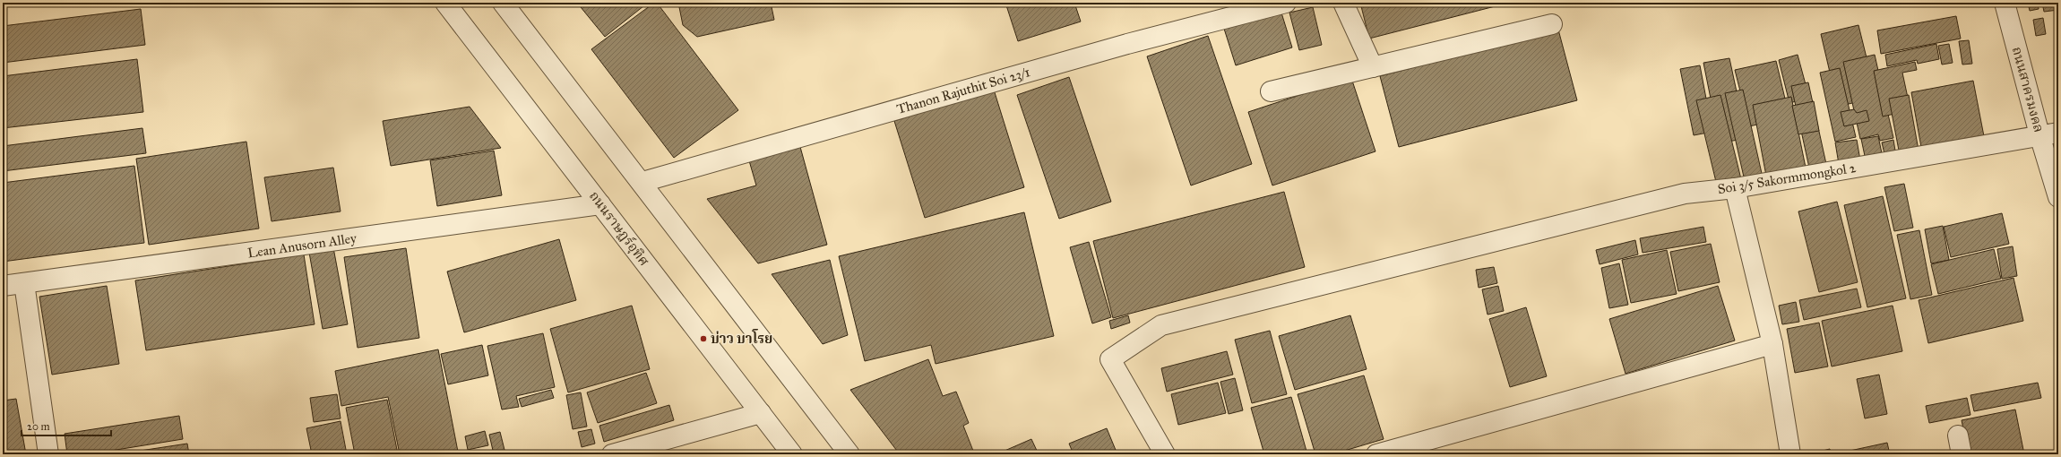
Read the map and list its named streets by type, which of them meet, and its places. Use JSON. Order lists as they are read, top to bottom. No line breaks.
{"streets":{"street":["ถนนสาครมงคล","Thanon Rajuthit Soi 23/1","Soi 3/5 Sakormmongkol 2","ถนนราษฏร์อุทิศ","Lean Anusorn Alley"]},"crossings":[["ถนนสาครมงคล","Soi 3/5 Sakormmongkol 2"],["ถนนราษฏร์อุทิศ","Lean Anusorn Alley"]],"places":["บ่าว บาโรย"],"scale_bar":"20 m"}
